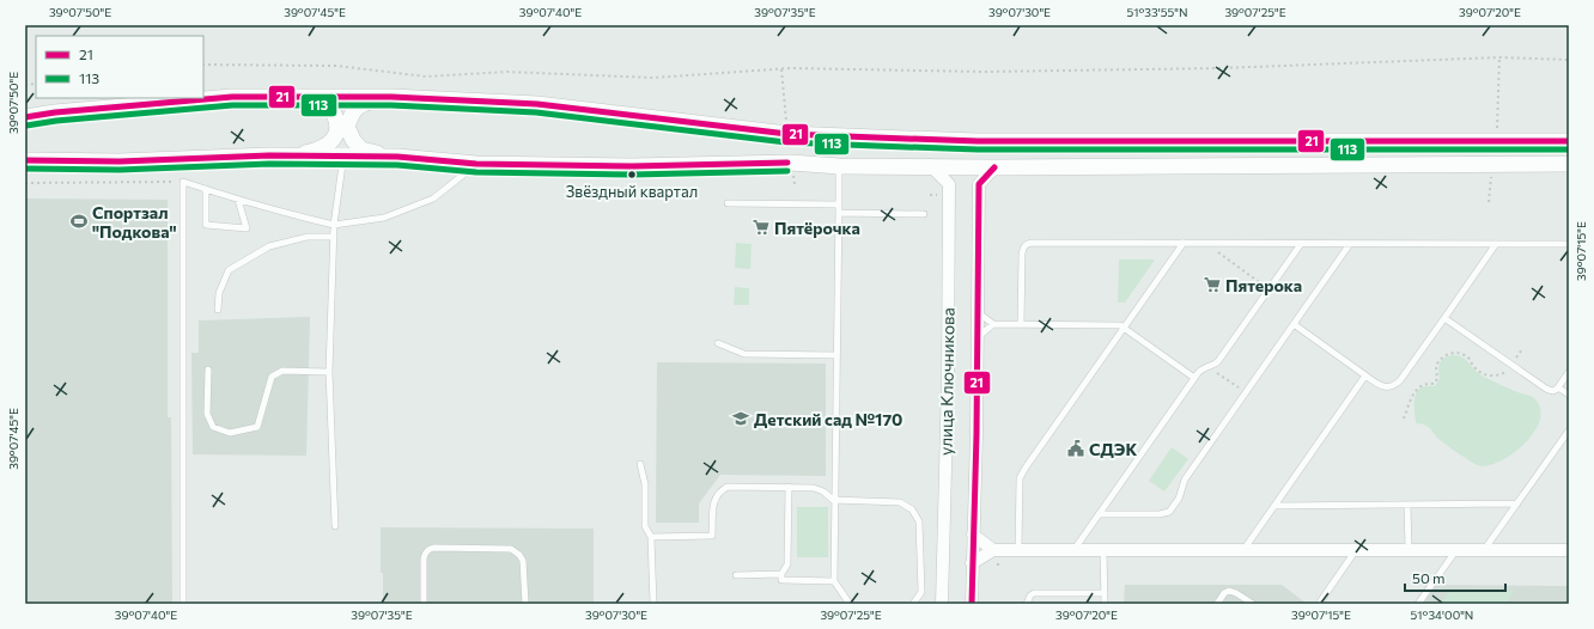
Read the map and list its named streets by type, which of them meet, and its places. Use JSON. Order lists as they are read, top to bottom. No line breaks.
{"streets":{"street":["улица Ключникова"]},"places":{"other":["Звёздный квартал"],"sports":["Спортзал \"Подкова\""],"supermarket":["Пятёрочка","Пятерока"],"school or university":["Детский сад №170"],"public building":["СДЭК"]},"lines":["transit line 21","transit line 113"],"legend":["21","113"],"scale_bar":"50 m","coordinates":["39°07'50\"E","39°07'45\"E","39°07'40\"E","39°07'35\"E","39°07'30\"E","51°33'55\"N","39°07'25\"E","39°07'20\"E","39°07'15\"E","51°34'00\"N"]}
